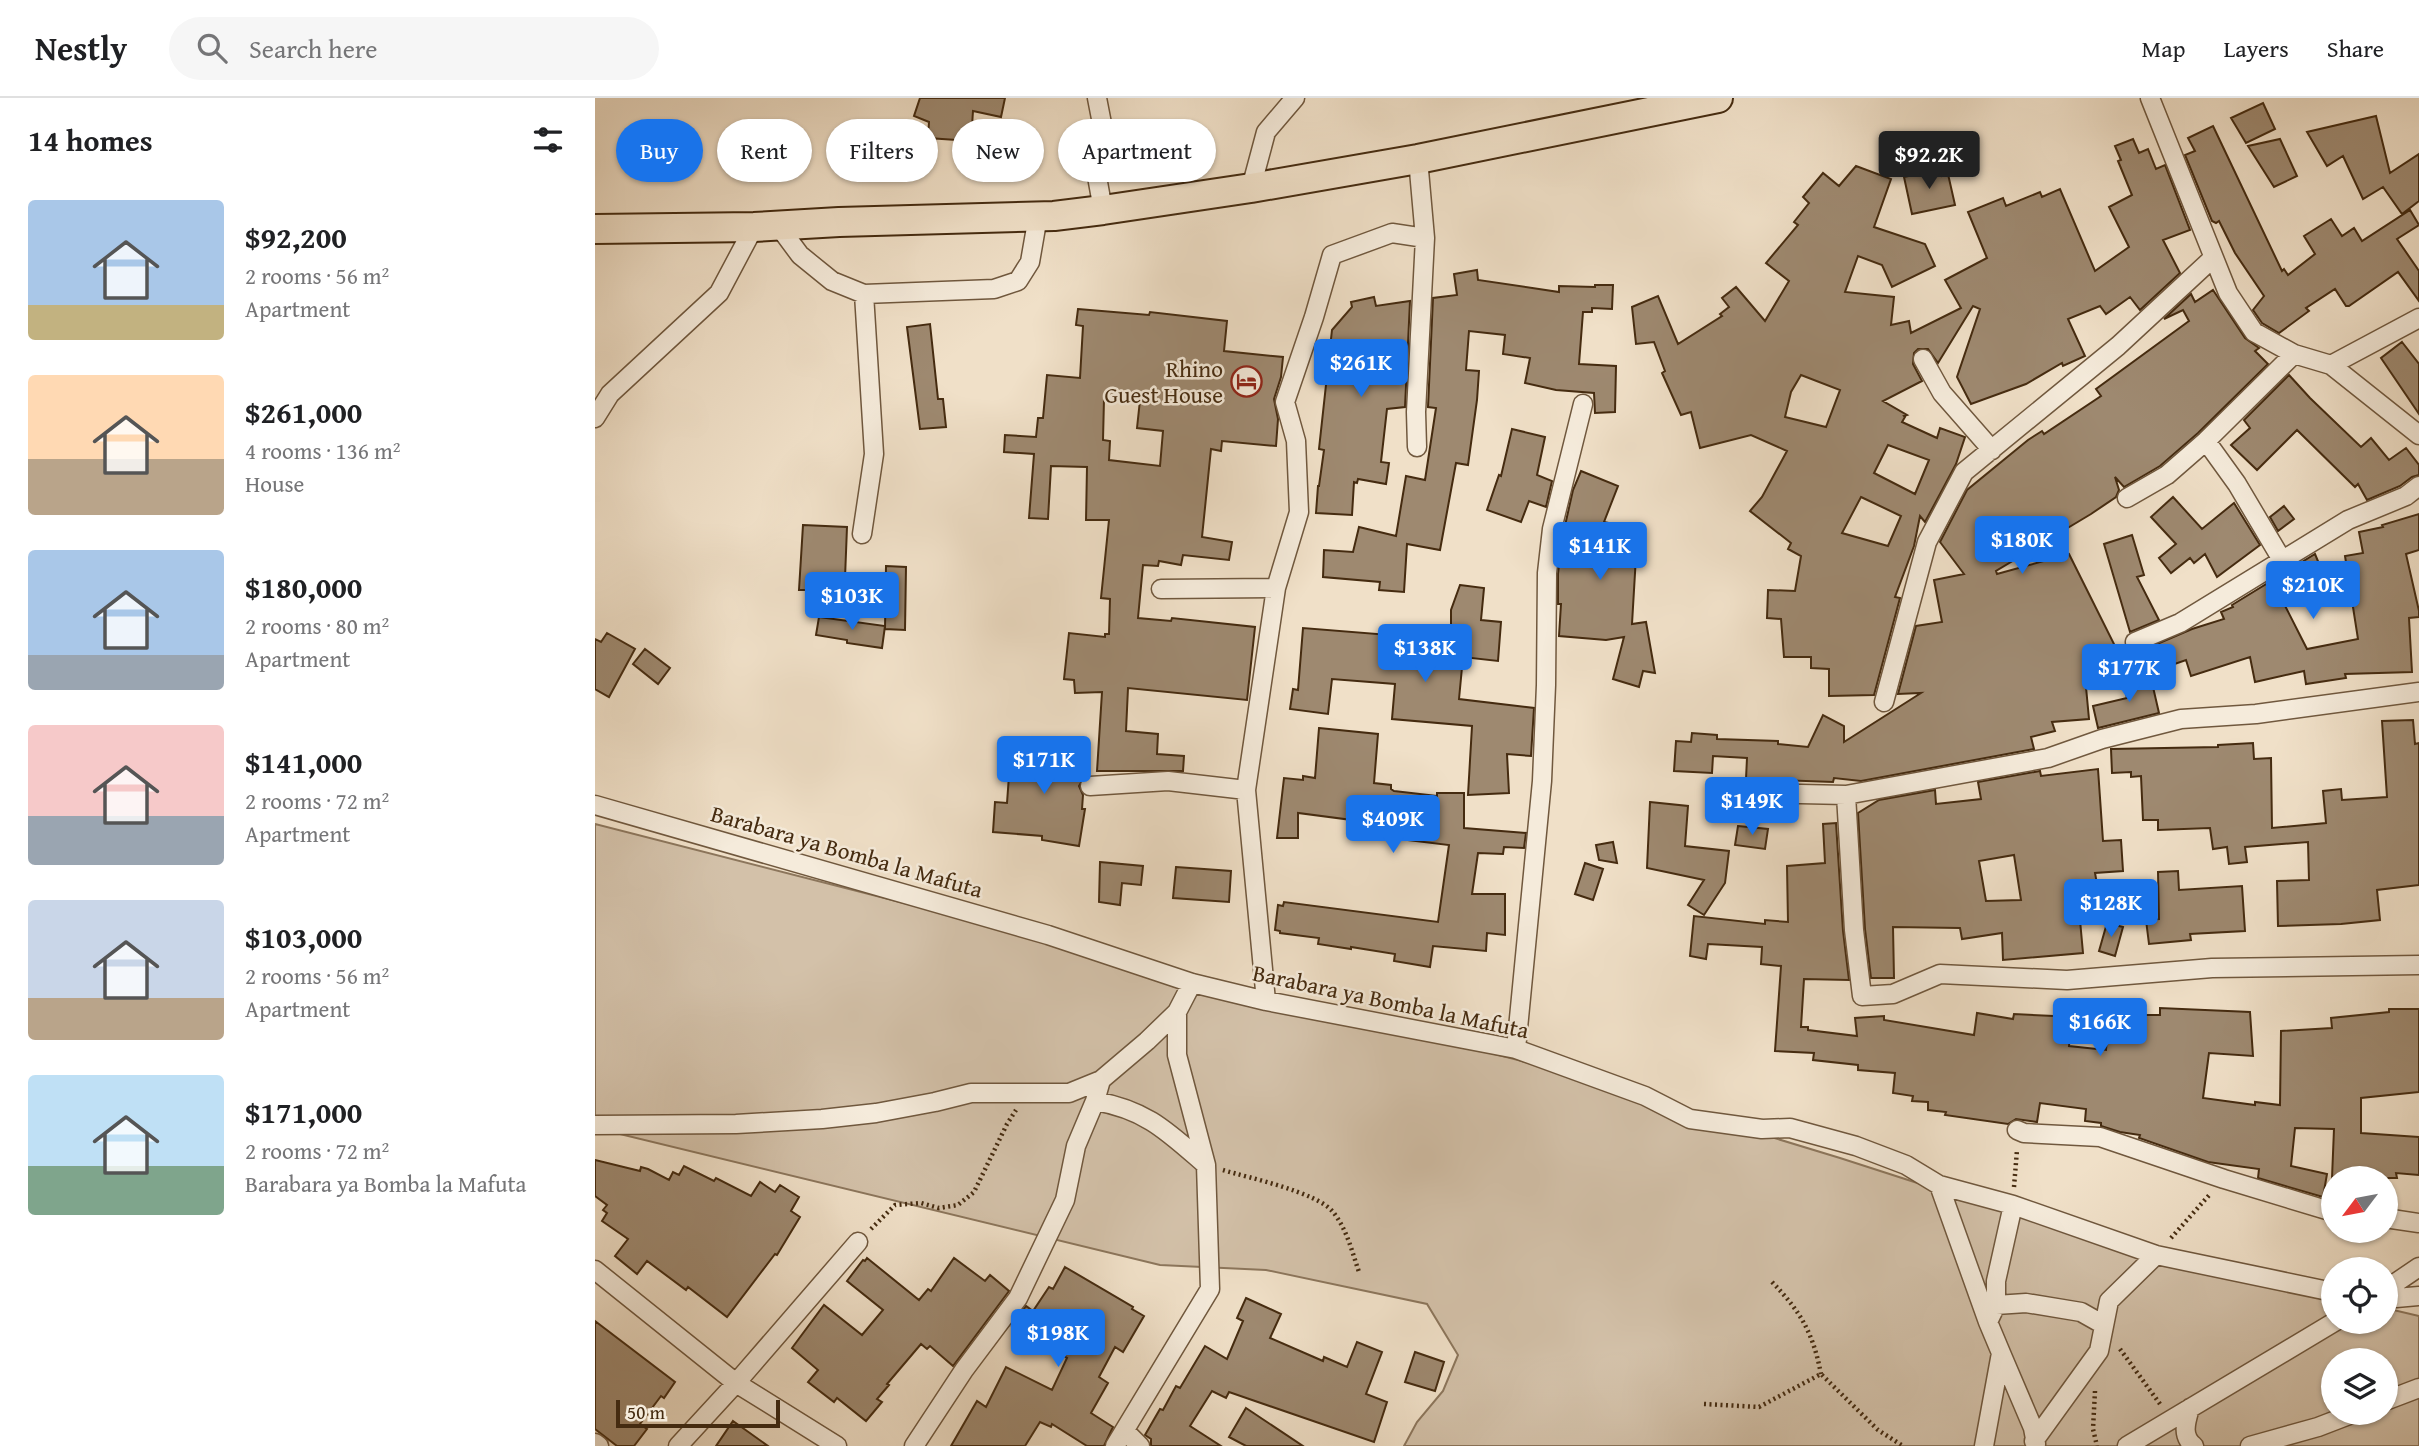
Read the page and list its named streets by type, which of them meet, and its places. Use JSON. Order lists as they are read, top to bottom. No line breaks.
{"streets":{"street":["Barabara ya Bomba la Mafuta"]},"places":{"hotel":["Rhino Guest House"]},"scale_bar":"50 m","north":"bottom left","page":{"header":"Nestly","search":"Search here","nav":["Map","Layers","Share"],"heading":"14 homes","chip":["Buy","Rent","Filters","New","Apartment"],"price":["$92.2K","$261K","$180K","$141K","$210K","$103K","$138K","$177K","$171K","$149K","$409K","$128K","$166K","$198K"],"list":[{"name":"$92,200","note":"2 rooms · 56 m² · Apartment"},{"name":"$261,000","note":"4 rooms · 136 m² · House"},{"name":"$180,000","note":"2 rooms · 80 m² · Apartment"},{"name":"$141,000","note":"2 rooms · 72 m² · Apartment"},{"name":"$103,000","note":"2 rooms · 56 m² · Apartment"},{"name":"$171,000","note":"2 rooms · 72 m² · Barabara ya Bomba la Mafuta"}],"scale":"50 m"}}
